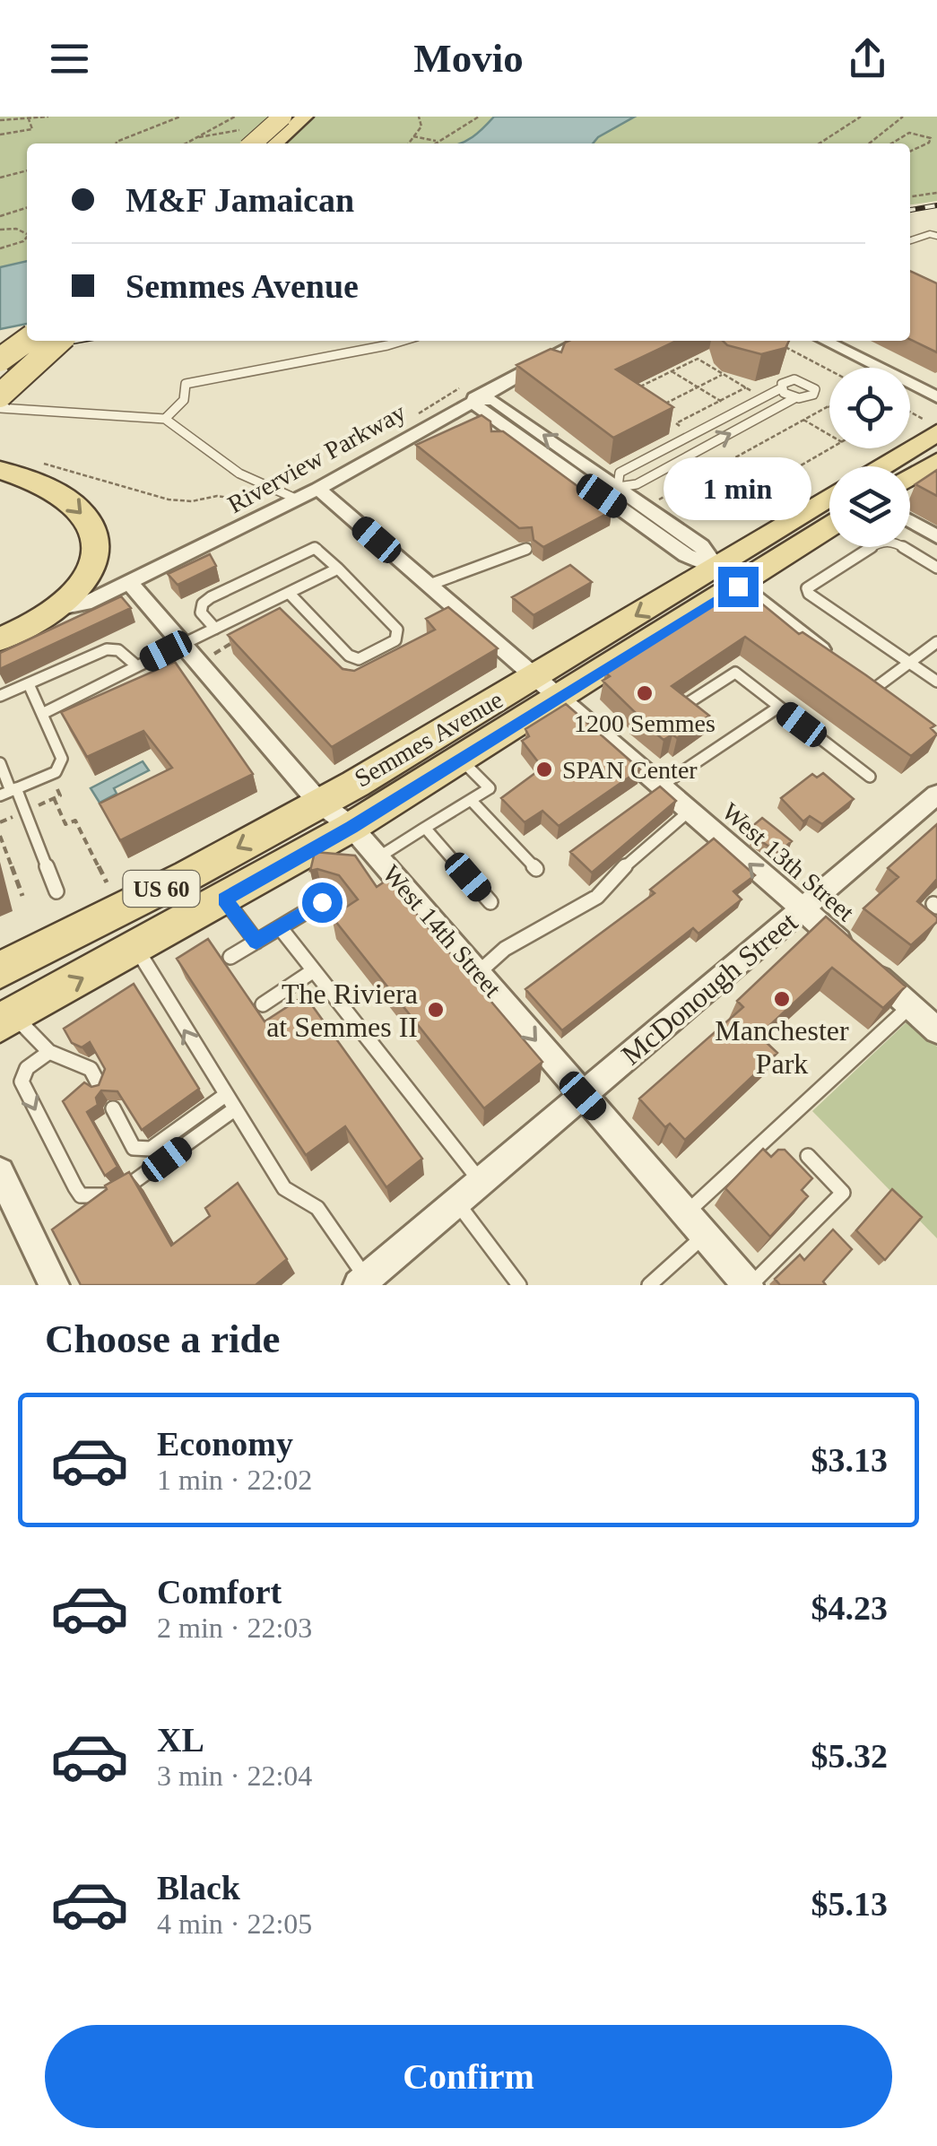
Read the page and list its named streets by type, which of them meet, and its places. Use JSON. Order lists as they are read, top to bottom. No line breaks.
{"streets":{"main road":["Semmes Avenue","US 60"],"street":["Riverview Parkway","West 13th Street","West 14th Street","McDonough Street"]},"crossings":[["Riverview Parkway","West 13th Street"],["Riverview Parkway","West 14th Street"],["Semmes Avenue","West 13th Street"],["Semmes Avenue","West 14th Street"],["West 13th Street","McDonough Street"],["West 14th Street","McDonough Street"]],"places":["1200 Semmes","SPAN Center","Manchester Park","The Riviera at Semmes II"],"page":{"header":"Movio","banner":["M&F Jamaican","Semmes Avenue"],"bubble":"1 min","heading":"Choose a ride","list":[{"name":"Economy","note":"1 min · 22:02","value":"$3.13"},{"name":"Comfort","note":"2 min · 22:03","value":"$4.23"},{"name":"XL","note":"3 min · 22:04","value":"$5.32"},{"name":"Black","note":"4 min · 22:05","value":"$5.13"}],"buttons":"Confirm"}}
